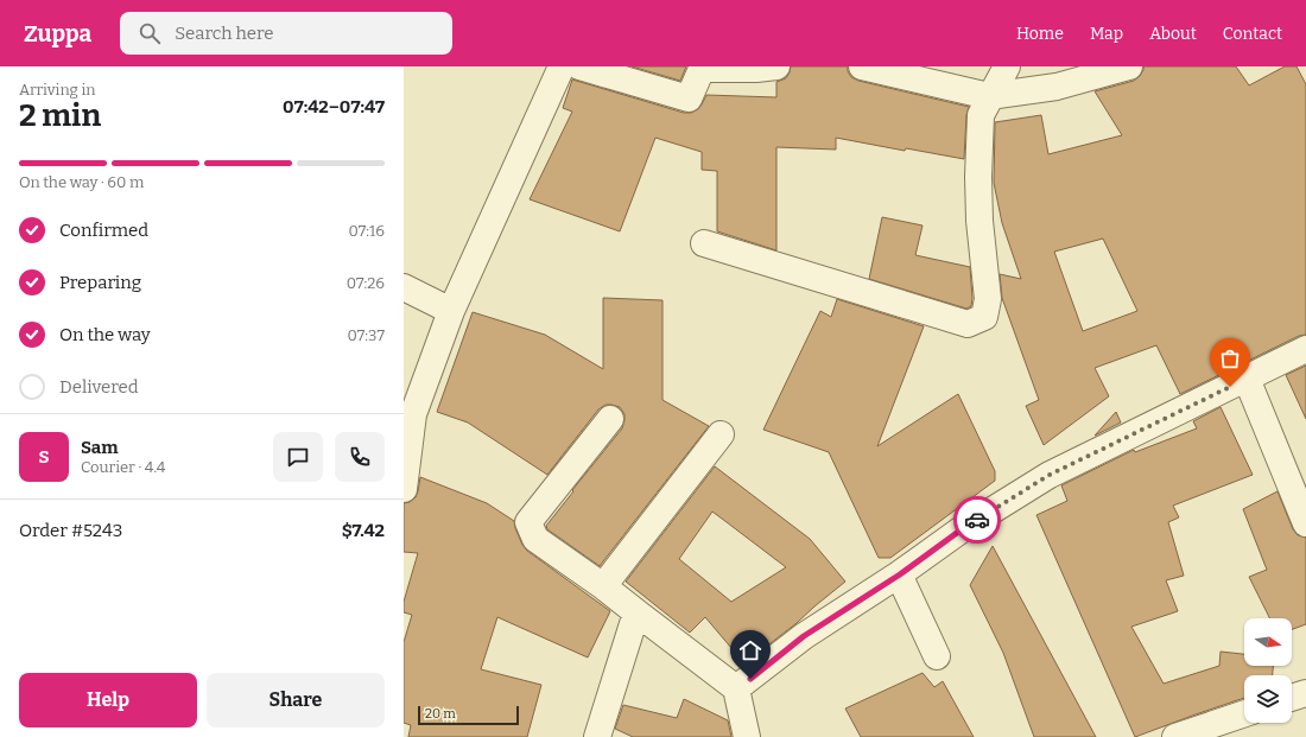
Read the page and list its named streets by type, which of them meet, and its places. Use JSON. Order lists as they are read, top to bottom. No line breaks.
{"scale_bar":"20 m","north":"right","page":{"header":"Zuppa","search":"Search here","nav":["Home","Map","About","Contact"],"heading":["2 min","Arriving in","07:42–07:47"],"panel":["Sam","Courier · 4.4","Order #5243","$7.42"],"bar":"On the way · 60 m","list":[["Confirmed","07:16"],["Preparing","07:26"],["On the way","07:37"],"Delivered"],"round":"S","buttons":["Help","Share"],"scale":"20 m"}}
